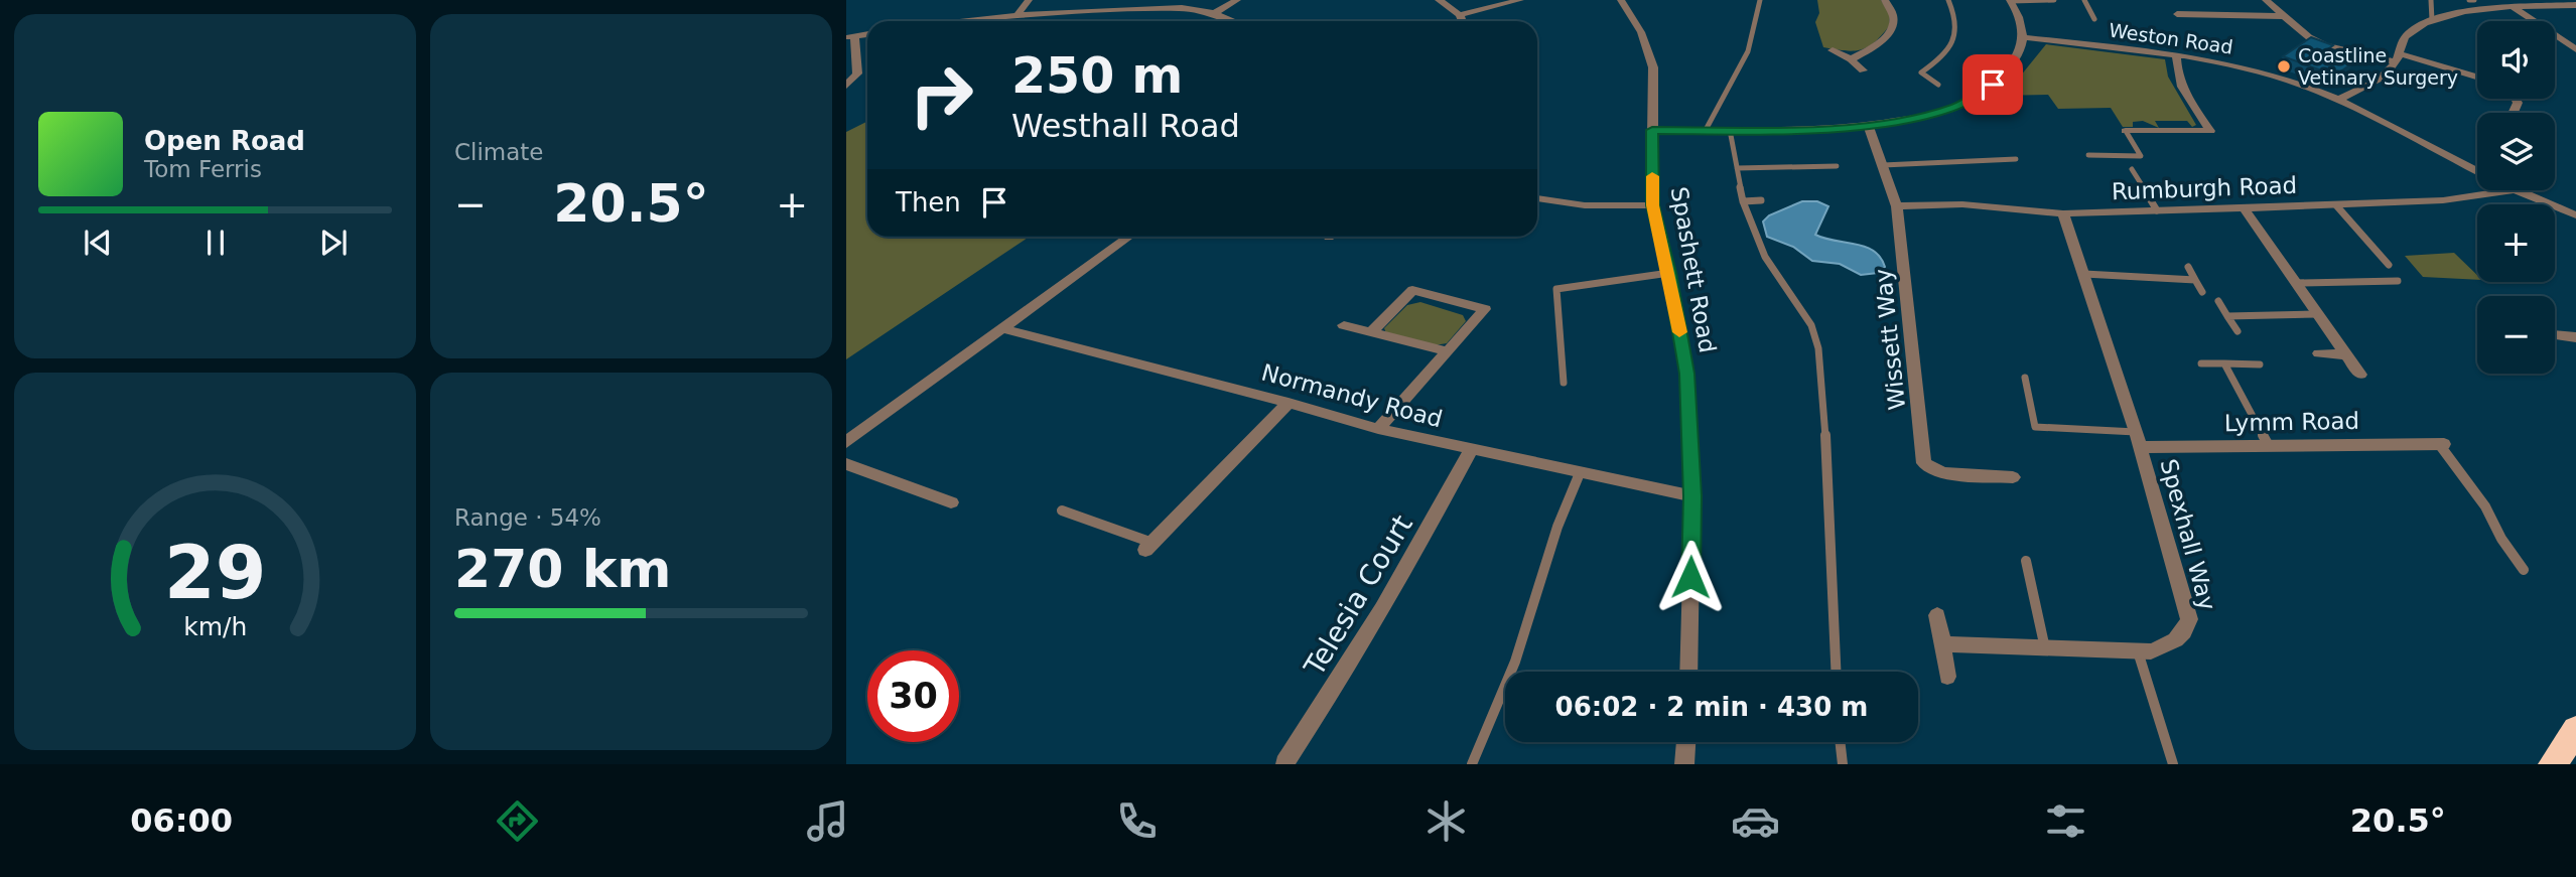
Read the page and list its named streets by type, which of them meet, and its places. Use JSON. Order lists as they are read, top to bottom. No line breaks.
{"streets":{"street":["Weston Road","Rumburgh Road","Spashett Road","Wissett Way","Normandy Road","Lymm Road","Spexhall Way","Telesia Court"]},"crossings":[["Weston Road","Rumburgh Road"],["Rumburgh Road","Wissett Way"],["Rumburgh Road","Spexhall Way"],["Spashett Road","Normandy Road"],["Normandy Road","Telesia Court"],["Lymm Road","Spexhall Way"]],"places":["Coastline Vetinary Surgery"],"page":{"tile":["Climate",["Range · 54%","270 km"]],"map_buttons":["+","−"],"turn":["250 m","Westhall Road"],"song":["Open Road","Tom Ferris"],"then":"Then","heat":["−","20.5°","+"],"limit":"30","trip":"06:02 · 2 min · 430 m","tabs":["06:00","20.5°"],"gauge":["29","km/h"]}}
